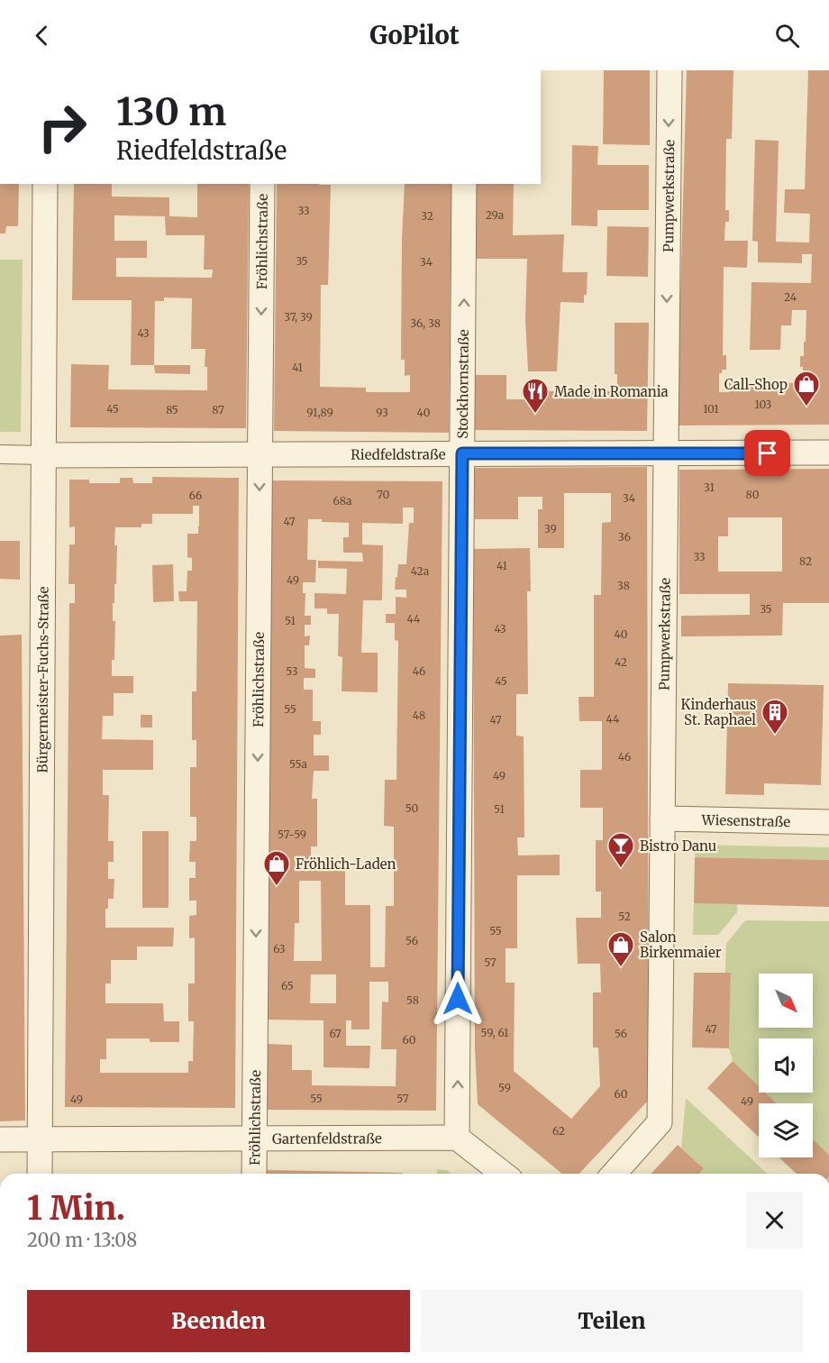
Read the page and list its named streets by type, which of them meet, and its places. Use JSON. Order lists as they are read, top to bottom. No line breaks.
{"streets":{"street":["Pumpwerkstraße","Fröhlichstraße","Stockhornstraße","Riedfeldstraße","Bürgermeister-Fuchs-Straße","Wiesenstraße","Gartenfeldstraße"]},"crossings":[["Pumpwerkstraße","Riedfeldstraße"],["Pumpwerkstraße","Wiesenstraße"],["Fröhlichstraße","Riedfeldstraße"],["Fröhlichstraße","Gartenfeldstraße"],["Stockhornstraße","Riedfeldstraße"],["Stockhornstraße","Gartenfeldstraße"],["Riedfeldstraße","Bürgermeister-Fuchs-Straße"],["Bürgermeister-Fuchs-Straße","Gartenfeldstraße"]],"one_way":["Fröhlichstraße","Stockhornstraße"],"places":{"shop":["Call-Shop","Fröhlich-Laden","Salon Birkenmaier"],"restaurant":["Made in Romania"],"building":["Kinderhaus St. Raphael"],"bar":["Bistro Danu"]},"house_numbers":["33","29a","32","35","34","24","37, 39","36, 38","43","41","103","45","101","85","87","91,89","93","40","31","70","80","66","34","68a","47","39","36","33","82","41","42a","49","38","35","44","51","43","40","42","53","46","45","55","48","44","47","46","55a","49","50","51","57-59","52","55","56","63","57","65","58","47","59, 61","67","56","60","59","60","55","57","49","49","62"],"north":"bottom right","page":{"header":"GoPilot","turn":["130 m","Riedfeldstraße"],"heading":["1 Min.","200 m · 13:08"],"buttons":["Beenden","Teilen"]}}
